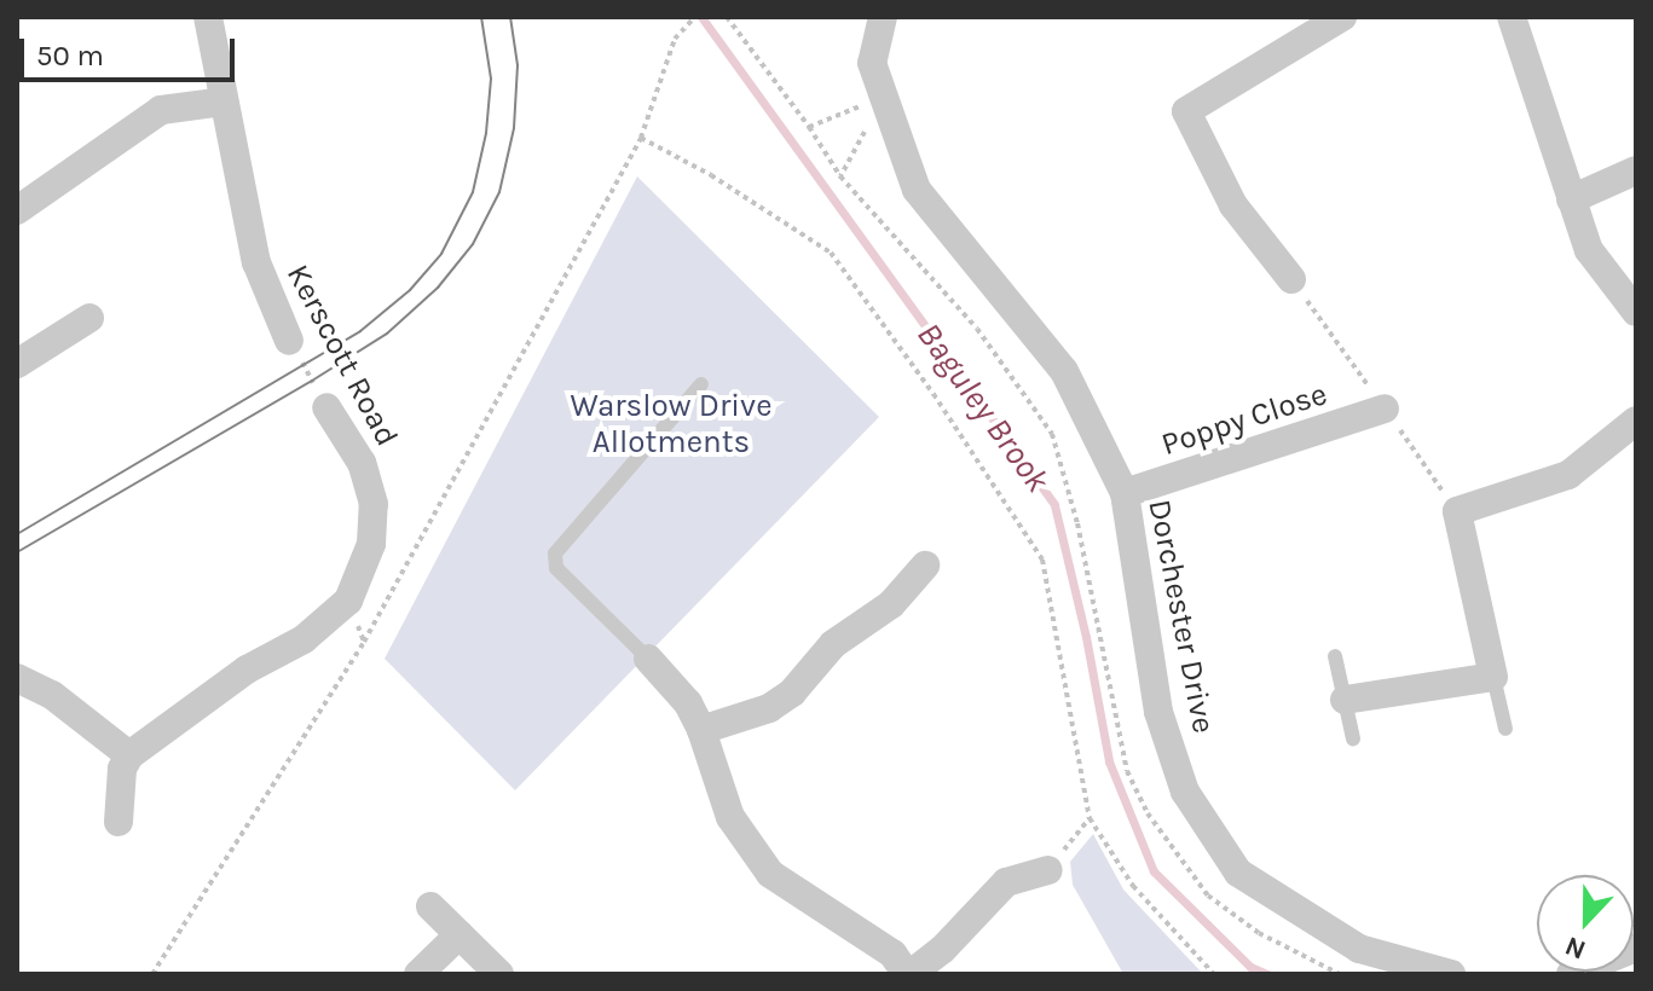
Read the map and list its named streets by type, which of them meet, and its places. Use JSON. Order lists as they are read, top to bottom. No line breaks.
{"streets":{"street":["Kerscott Road","Poppy Close","Dorchester Drive"]},"crossings":[["Poppy Close","Dorchester Drive"]],"water":["Baguley Brook"],"parks":["Warslow Drive Allotments"],"scale_bar":"50 m","north":"bottom"}
